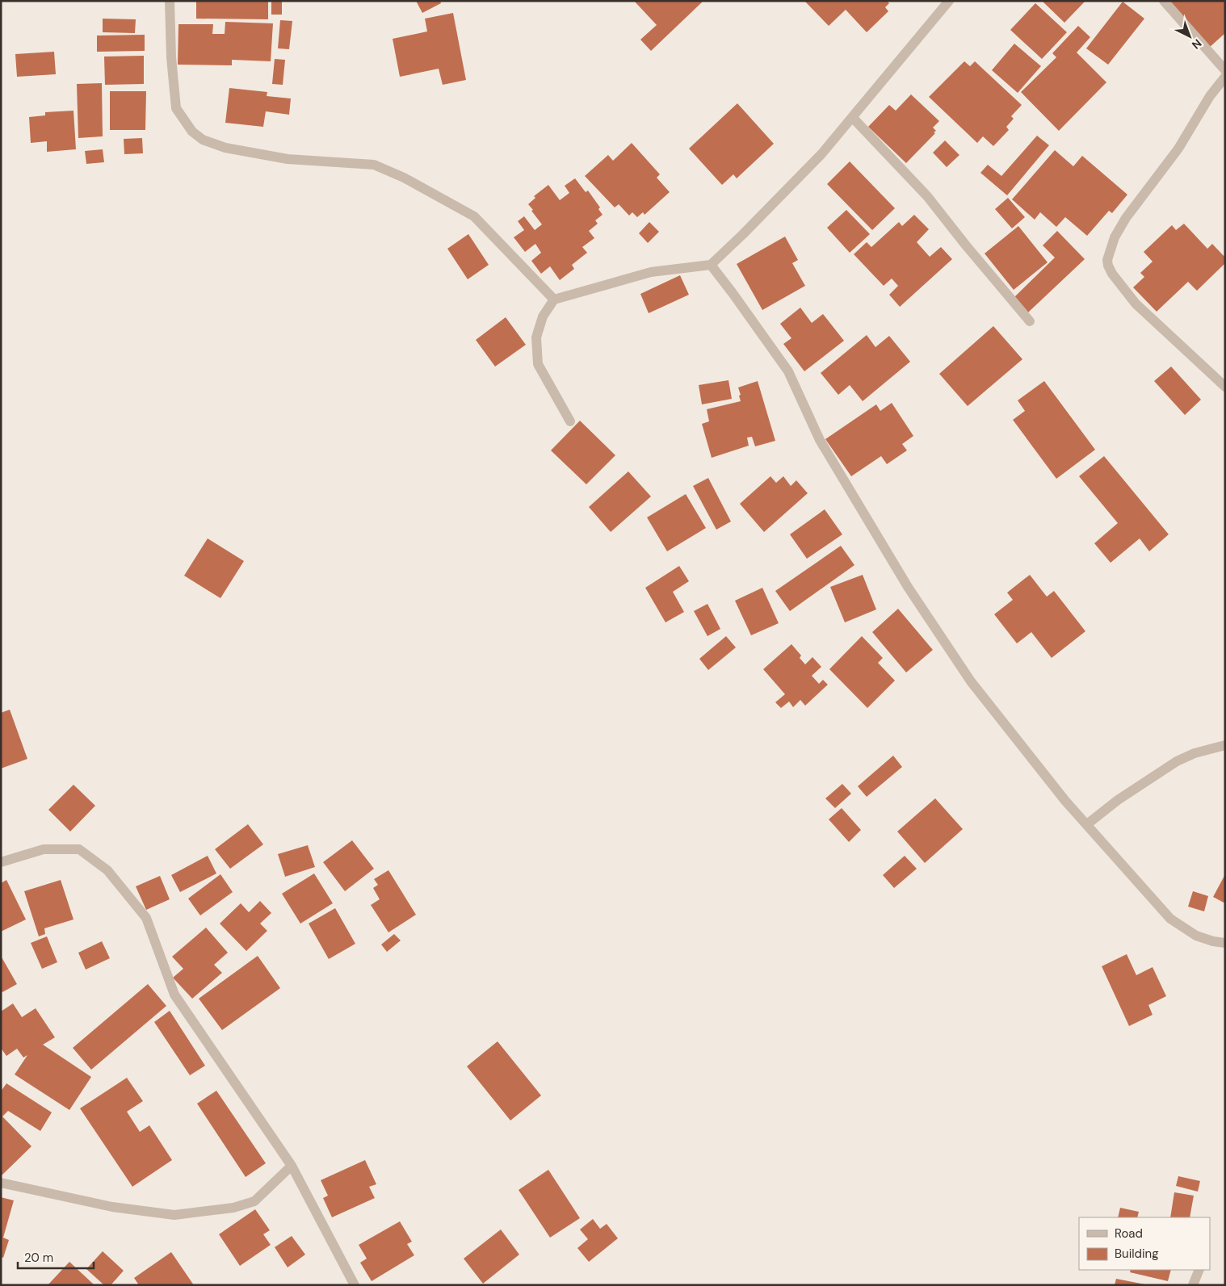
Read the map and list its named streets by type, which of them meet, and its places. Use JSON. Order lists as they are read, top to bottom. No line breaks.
{"legend":["Road","Building"],"scale_bar":"20 m","north":"bottom right"}
